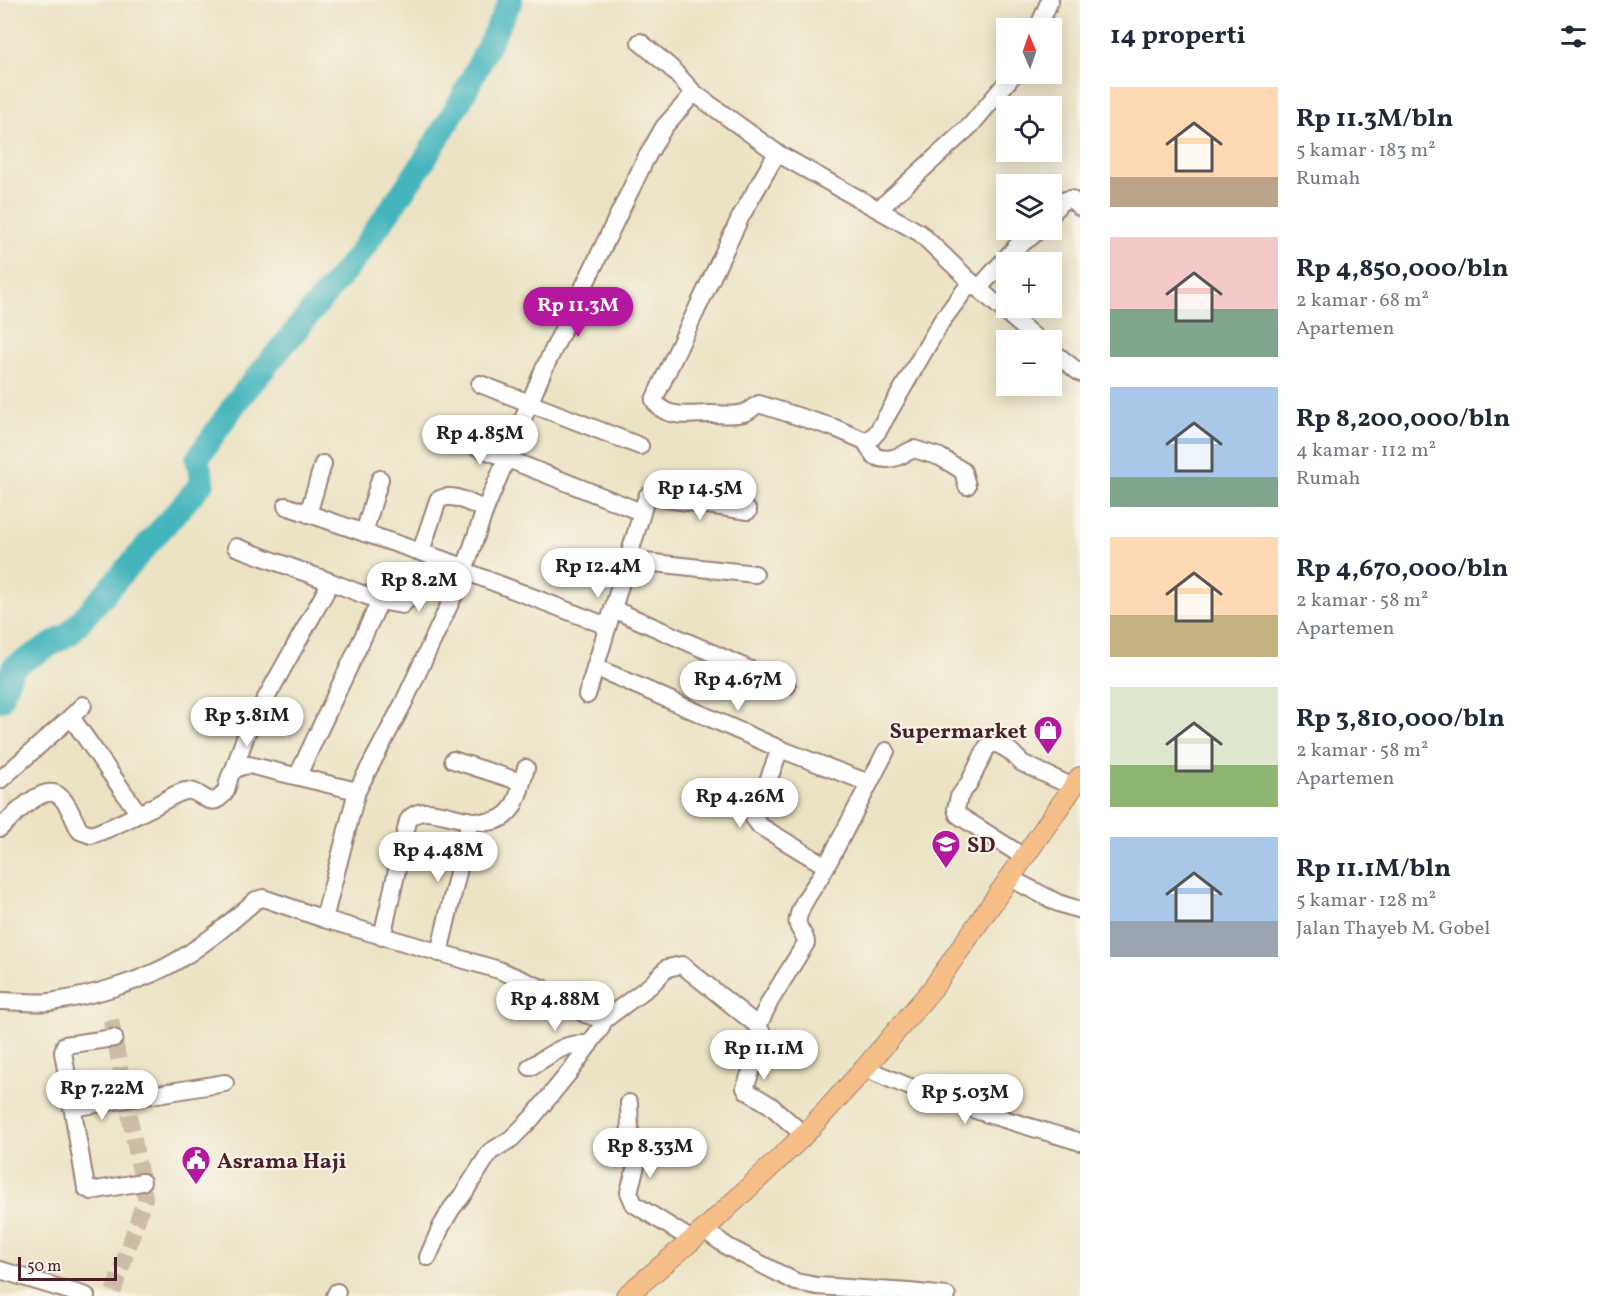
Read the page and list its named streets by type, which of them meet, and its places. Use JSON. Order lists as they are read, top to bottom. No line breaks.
{"places":{"shop":["Supermarket"],"school or university":["SD"],"public building":["Asrama Haji"]},"scale_bar":"50 m","north":"top","page":{"heading":"14 properti","map_buttons":["+","−"],"list":[{"name":"Rp 11.3M/bln","note":"5 kamar · 183 m² · Rumah"},{"name":"Rp 4,850,000/bln","note":"2 kamar · 68 m² · Apartemen"},{"name":"Rp 8,200,000/bln","note":"4 kamar · 112 m² · Rumah"},{"name":"Rp 4,670,000/bln","note":"2 kamar · 58 m² · Apartemen"},{"name":"Rp 3,810,000/bln","note":"2 kamar · 58 m² · Apartemen"},{"name":"Rp 11.1M/bln","note":"5 kamar · 128 m² · Jalan Thayeb M. Gobel"}],"price":["Rp 11.3M","Rp 4.85M","Rp 14.5M","Rp 12.4M","Rp 8.2M","Rp 4.67M","Rp 3.81M","Rp 4.26M","Rp 4.48M","Rp 4.88M","Rp 11.1M","Rp 7.22M","Rp 5.03M","Rp 8.33M"],"scale":"50 m"}}
